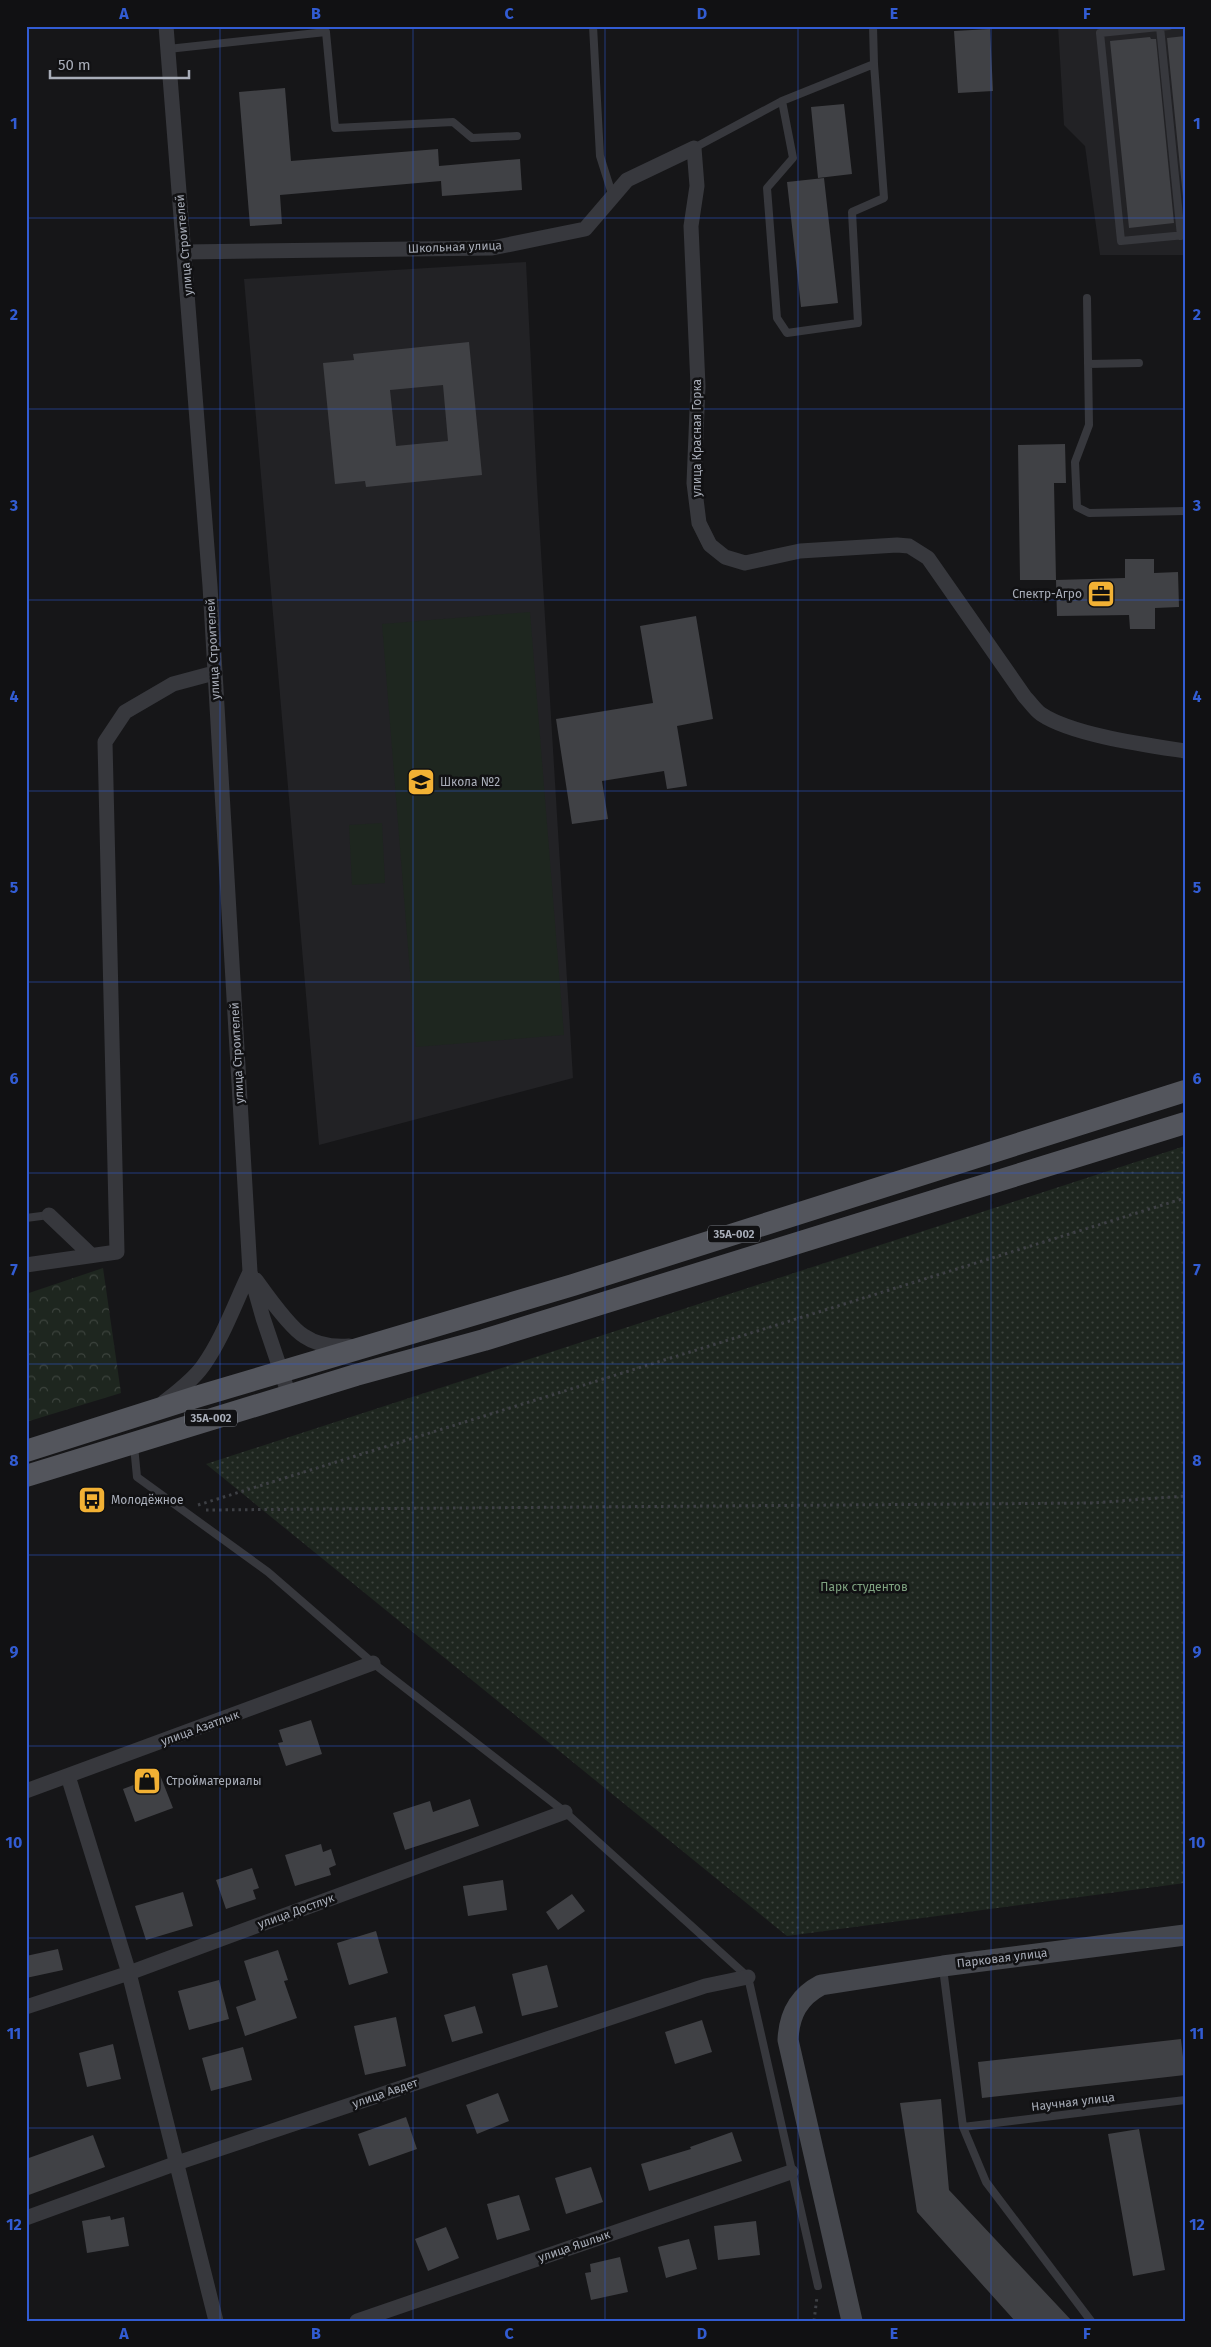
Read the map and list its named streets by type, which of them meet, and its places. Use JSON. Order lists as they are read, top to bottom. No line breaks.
{"streets":{"main road":["35А-002"],"street":["улица Строителей","Школьная улица","улица Красная Горка","улица Азатлык","улица Достлук","Парковая улица","улица Авдет","улица Яшлык"],"lane":["Научная улица"]},"crossings":[["улица Строителей","Школьная улица"],["улица Строителей","35А-002"],["Школьная улица","улица Красная Горка"]],"parks":["Парк студентов"],"places":{"office":["Спектр-Агро"],"school or university":["Школа №2"],"bus stop":["Молодёжное"],"shop":["Стройматериалы"]},"scale_bar":"50 m","grid":{"columns":["A","B","C","D","E","F"],"rows":["1","2","3","4","5","6","7","8","9","10","11","12"]}}
